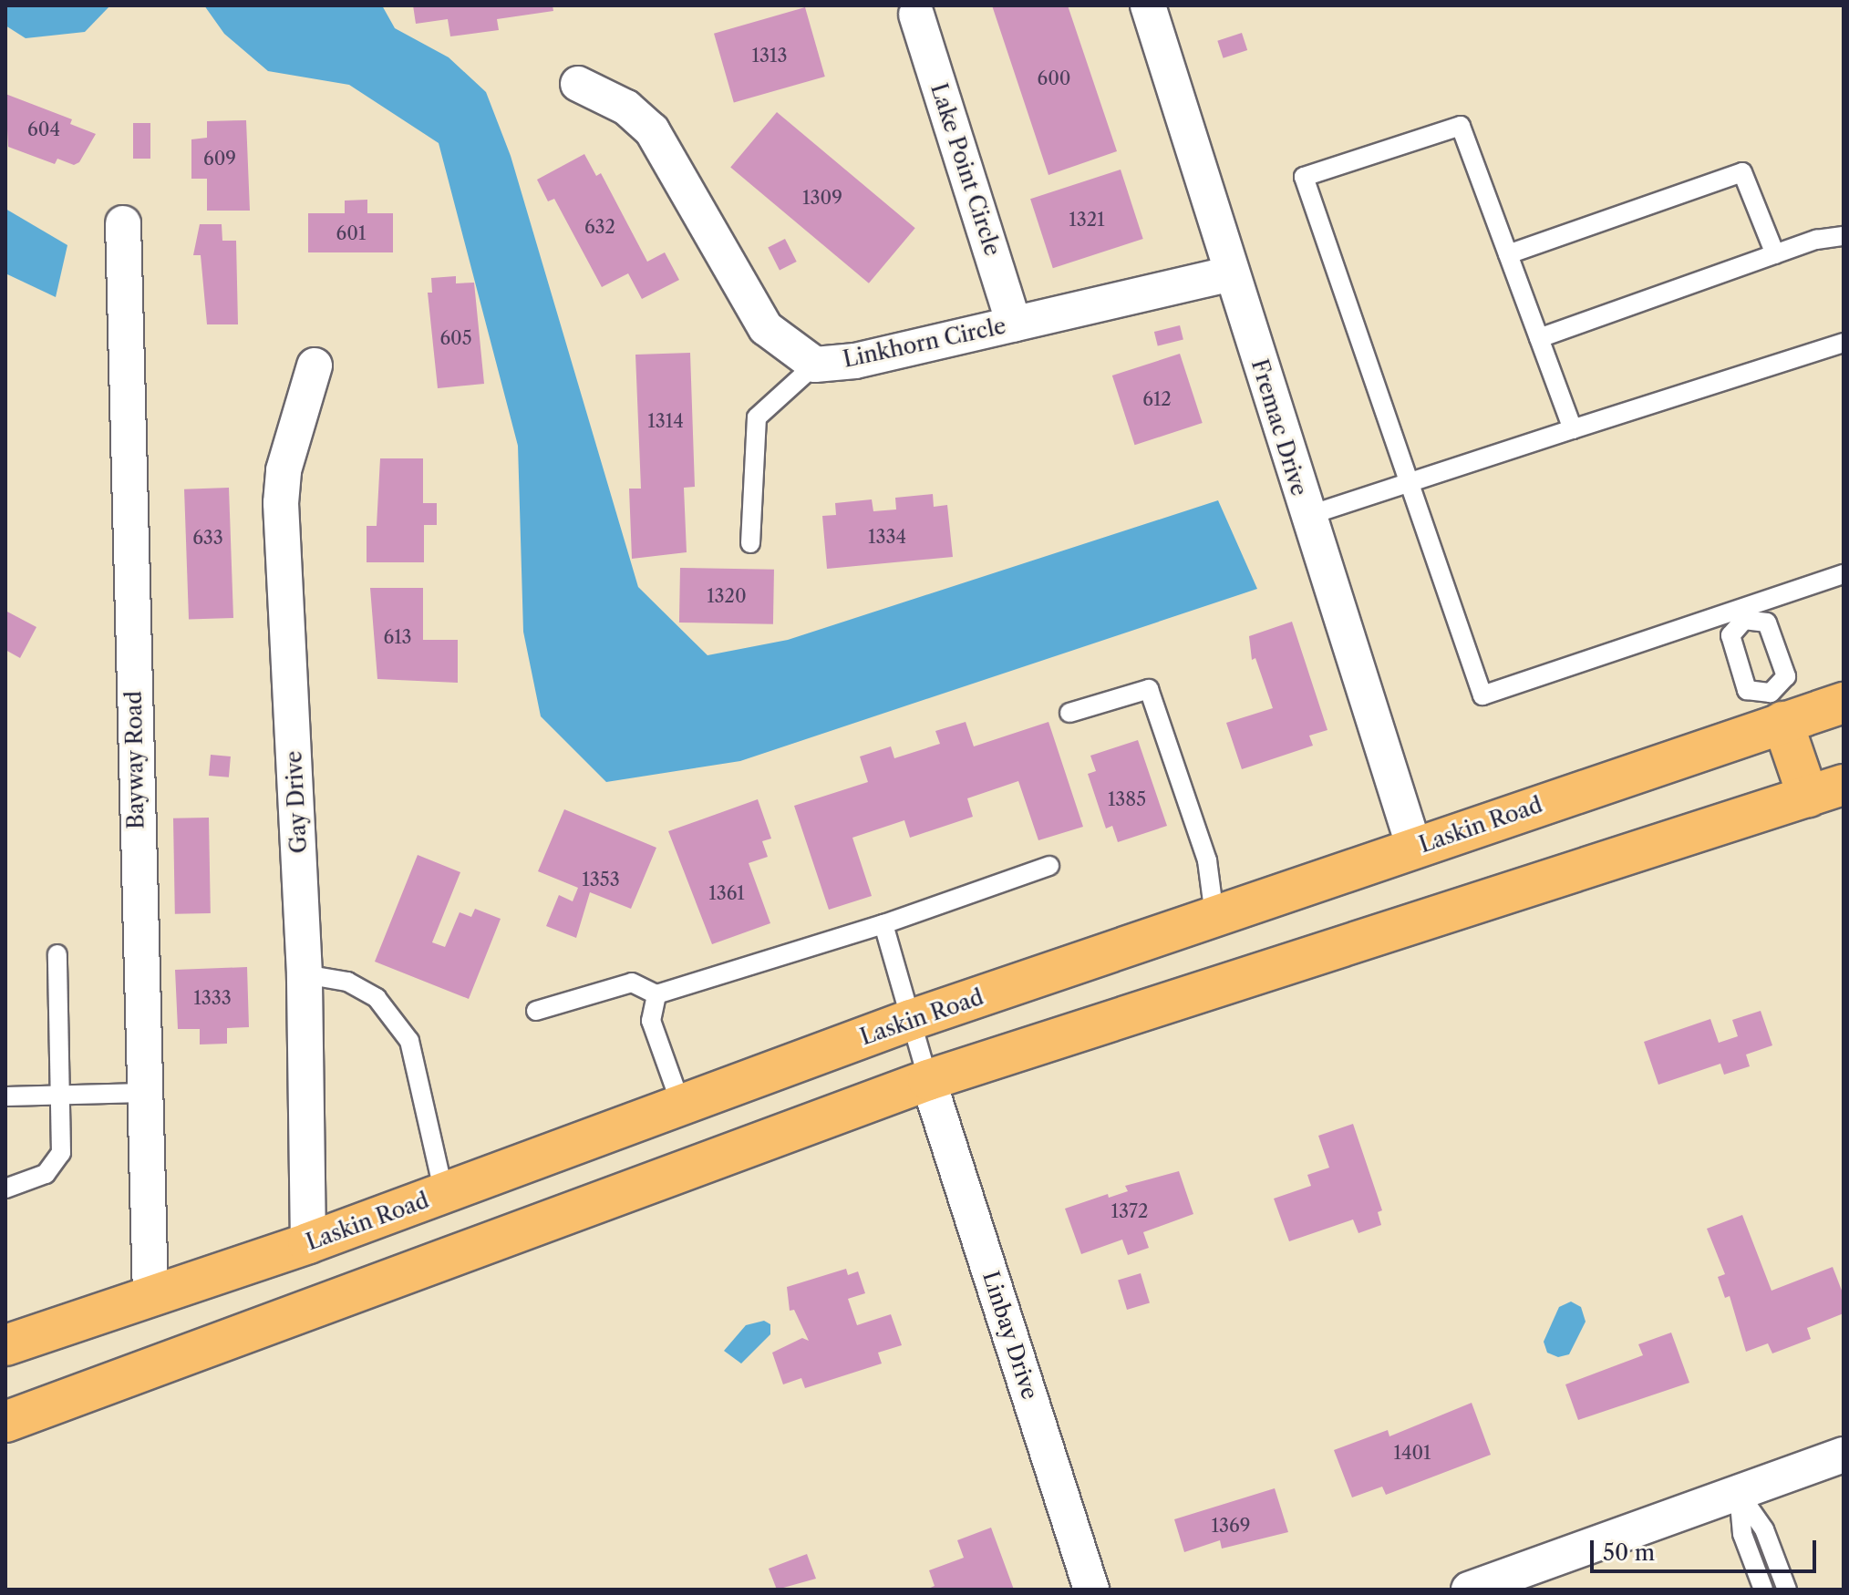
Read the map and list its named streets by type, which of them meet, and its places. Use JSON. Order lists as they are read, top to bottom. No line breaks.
{"streets":{"main road":["Laskin Road"],"street":["Lake Point Circle","Linkhorn Circle","Fremac Drive","Bayway Road","Gay Drive","Linbay Drive"]},"crossings":[["Lake Point Circle","Linkhorn Circle"],["Linkhorn Circle","Fremac Drive"],["Fremac Drive","Laskin Road"],["Bayway Road","Laskin Road"],["Gay Drive","Laskin Road"]],"house_numbers":["1313","600","604","609","1309","1321","632","601","605","612","1314","1334","633","1320","613","1385","1353","1361","1333","1372","1401","1369"],"scale_bar":"50 m"}
